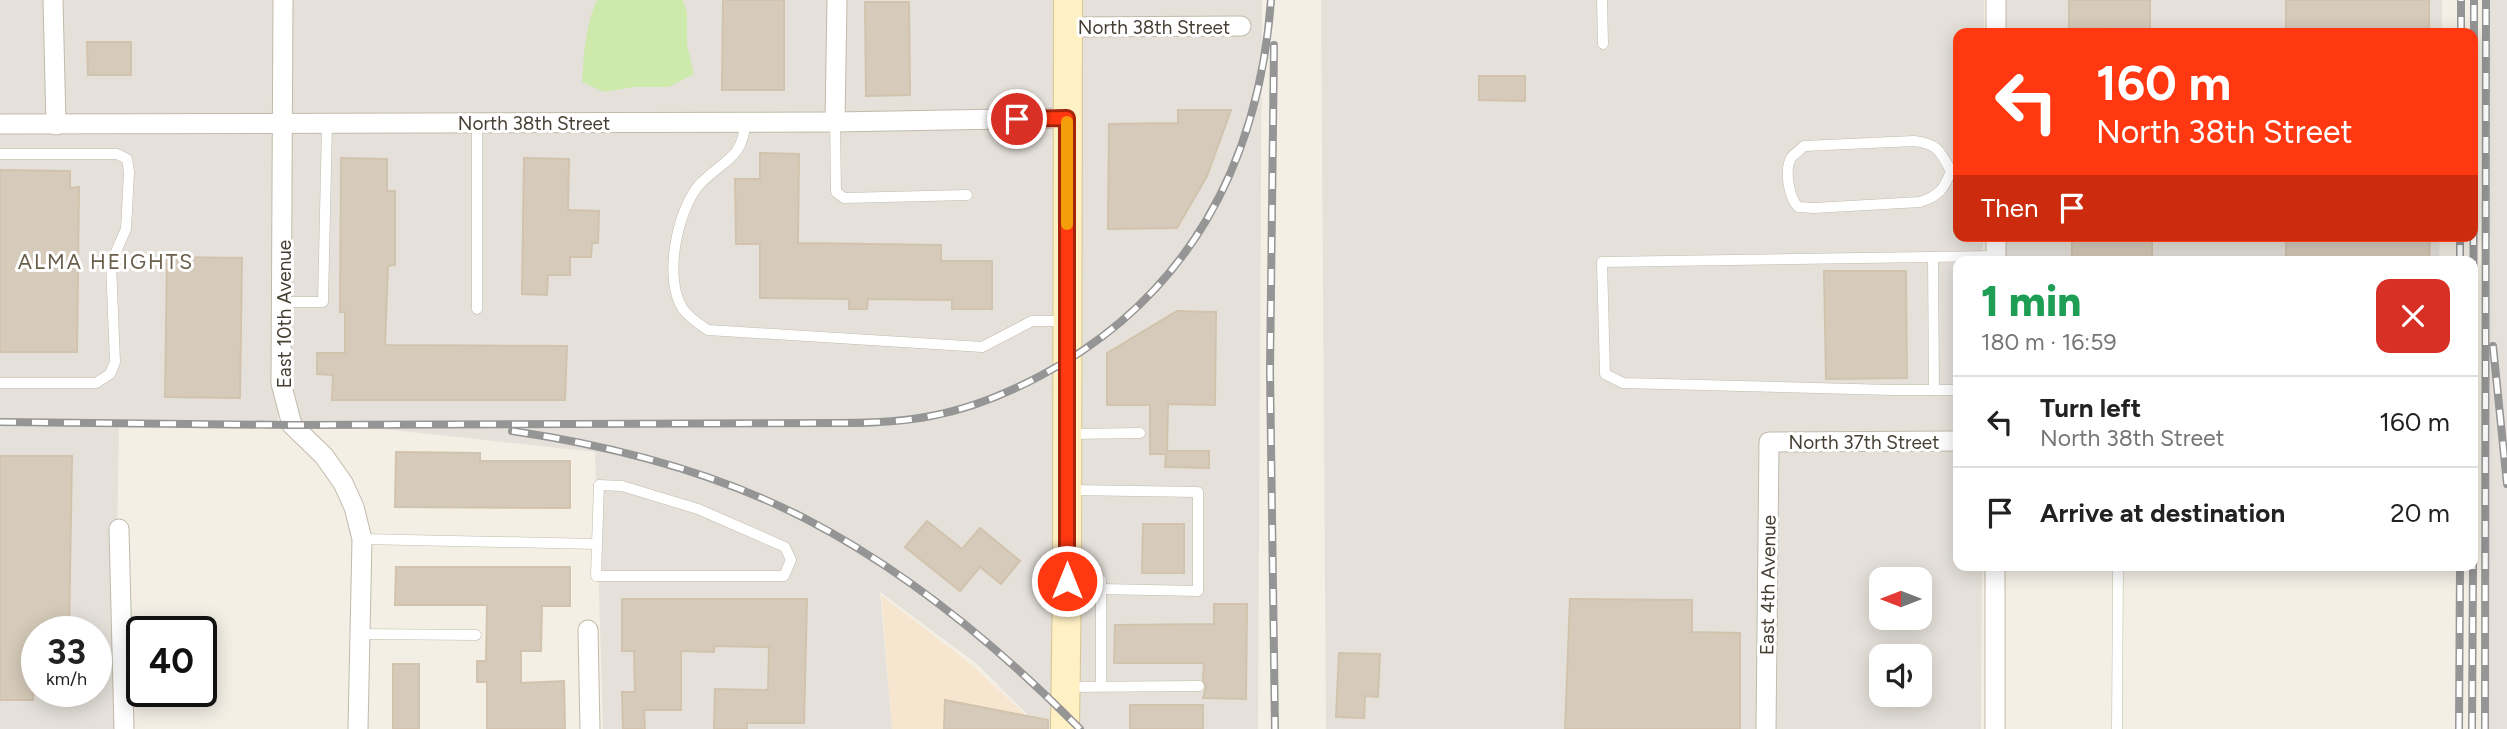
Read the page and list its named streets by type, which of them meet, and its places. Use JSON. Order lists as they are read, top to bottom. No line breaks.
{"streets":{"street":["North 38th Street","East 10th Avenue","North 37th Street","East 4th Avenue"]},"crossings":[["North 38th Street","East 10th Avenue"],["North 37th Street","East 4th Avenue"]],"districts":["ALMA HEIGHTS"],"north":"left","page":{"turn":["160 m","North 38th Street"],"then":"Then","heading":["1 min","180 m · 16:59"],"list":[{"name":"Turn left","note":"North 38th Street","value":"160 m"},{"name":"Arrive at destination","value":"20 m"}],"speed":"33 km/h","limit":"40"}}
